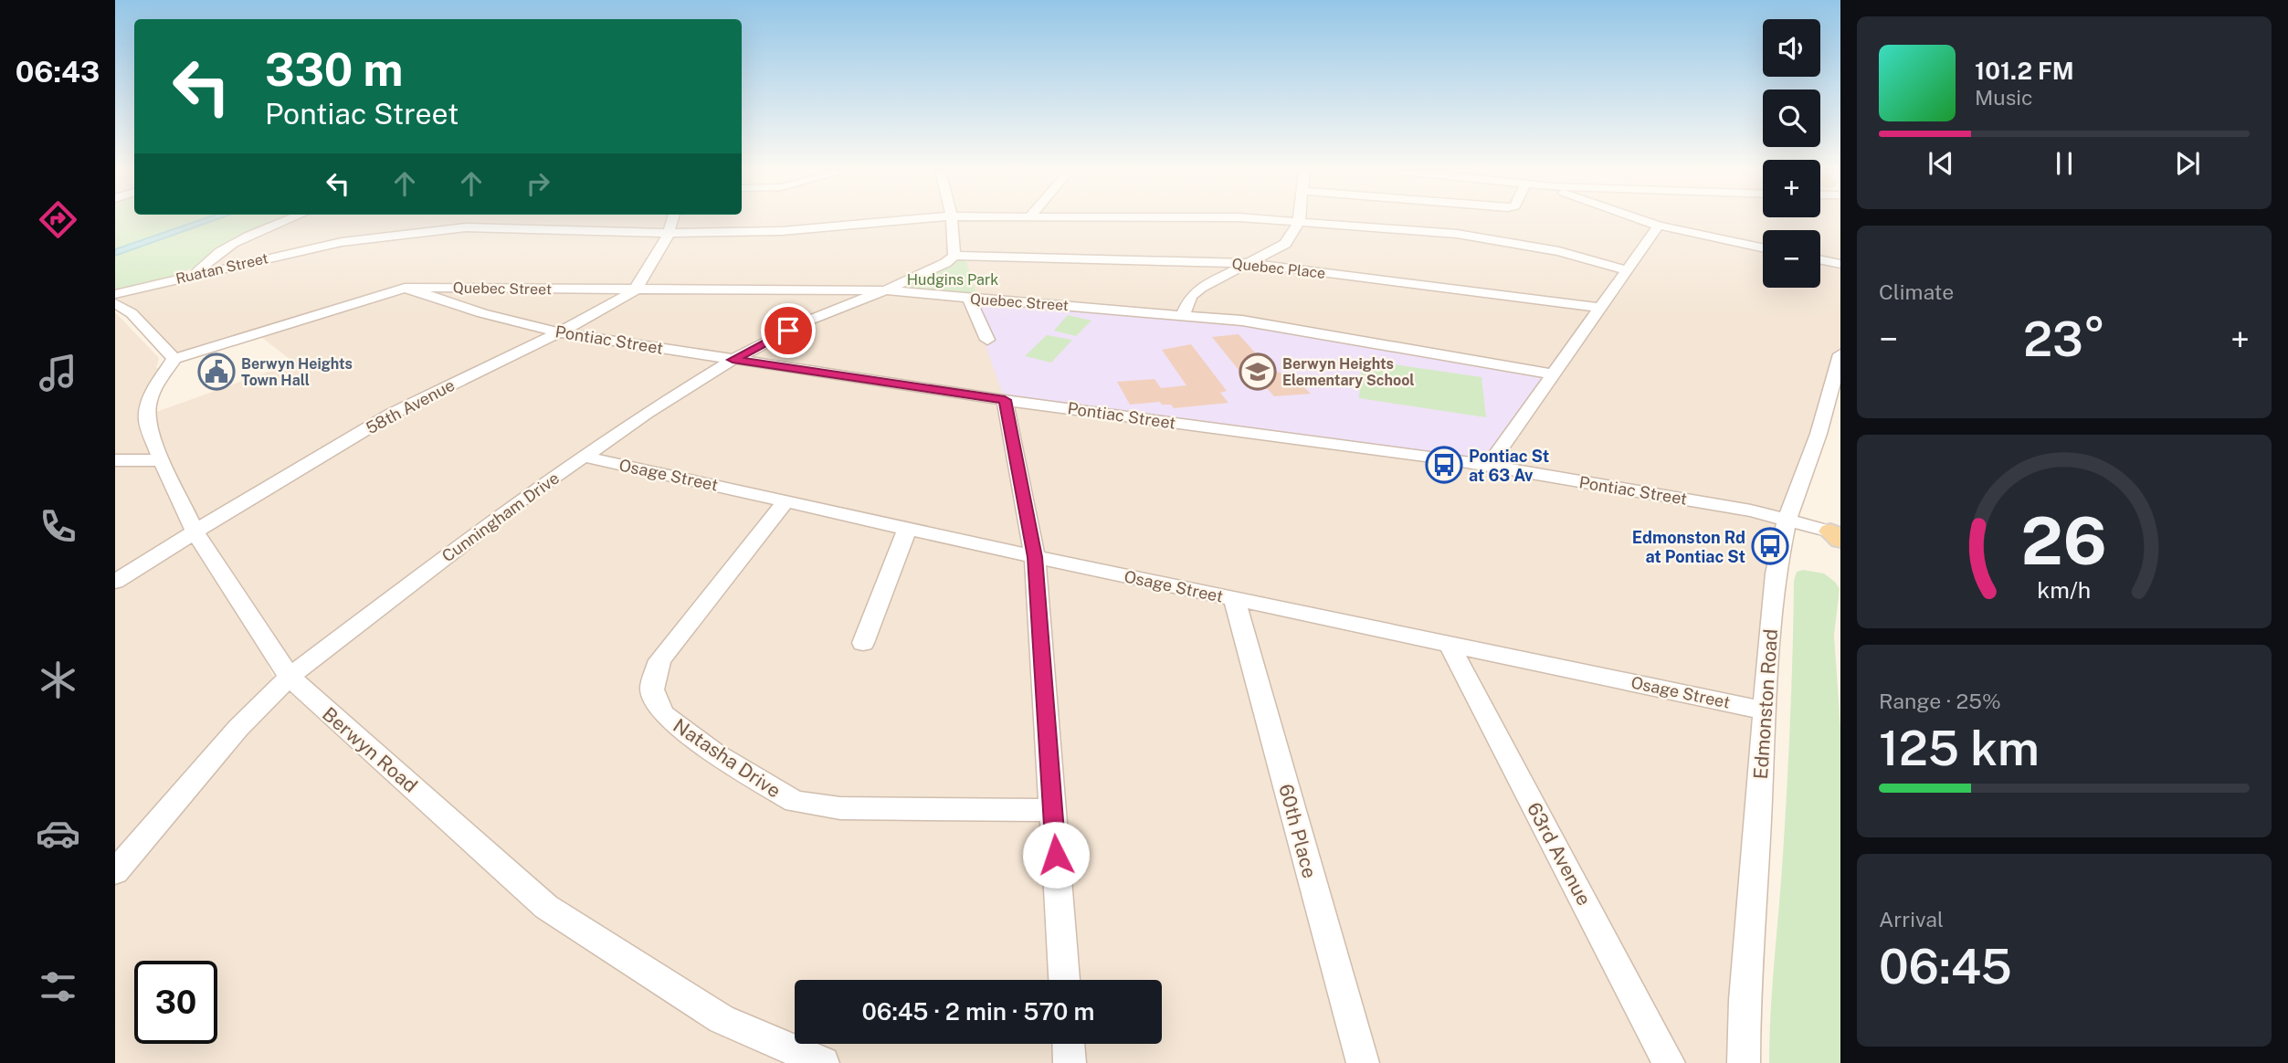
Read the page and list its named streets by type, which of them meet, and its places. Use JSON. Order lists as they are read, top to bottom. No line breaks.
{"streets":{"street":["Ruatan Street","Quebec Place","Quebec Street","Pontiac Street","58th Avenue","Osage Street","Cunningham Drive","Edmonston Road","Berwyn Road","Natasha Drive","60th Place","63rd Avenue"]},"crossings":[["Quebec Place","Cunningham Drive"],["Quebec Street","Pontiac Street"],["Quebec Street","58th Avenue"],["Quebec Street","Cunningham Drive"],["Quebec Street","Berwyn Road"],["Pontiac Street","58th Avenue"],["Pontiac Street","Cunningham Drive"],["Pontiac Street","Edmonston Road"],["58th Avenue","Berwyn Road"],["Osage Street","Cunningham Drive"],["Osage Street","Edmonston Road"],["Osage Street","Natasha Drive"],["Osage Street","60th Place"],["Osage Street","63rd Avenue"],["Cunningham Drive","Berwyn Road"]],"parks":["Hudgins Park"],"places":{"public building":["Berwyn Heights Town Hall"],"school or university":["Berwyn Heights Elementary School"],"bus stop":["Pontiac St at 63 Av","Edmonston Rd at Pontiac St"]},"page":{"tabs":"06:43","map_buttons":["+","−"],"turn":["330 m","Pontiac Street"],"song":["101.2 FM","Music"],"tile":["Climate",["Range · 25%","125 km"],["Arrival","06:45"]],"heat":["−","23°","+"],"limit":"30","trip":"06:45 · 2 min · 570 m","gauge":["26","km/h"]}}
